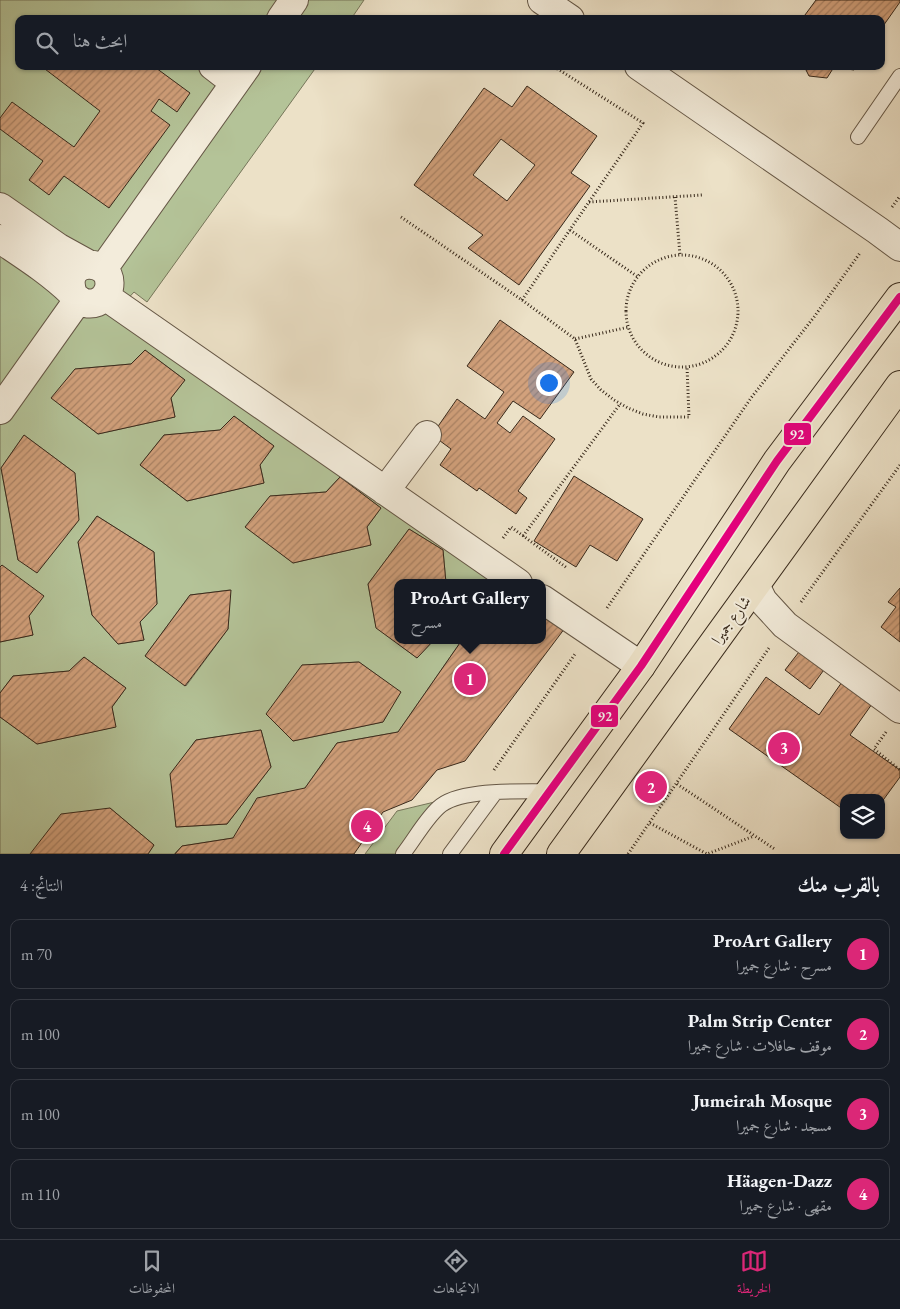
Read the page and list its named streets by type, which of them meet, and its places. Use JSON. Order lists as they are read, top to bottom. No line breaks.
{"streets":{"main road":["شارع جميرا"]},"lines":["transit line 92"],"page":{"search":"ابحث هنا","popup":["ProArt Gallery","مسرح"],"pins":["1","3","2","4"],"heading":["بالقرب منك","النتائج: 4"],"list":[{"mark":"1","name":"ProArt Gallery","note":"مسرح · شارع جميرا","value":"70 m"},{"mark":"2","name":"Palm Strip Center","note":"موقف حافلات · شارع جميرا","value":"100 m"},{"mark":"3","name":"Jumeirah Mosque","note":"مسجد · شارع جميرا","value":"100 m"},{"mark":"4","name":"Häagen-Dazz","note":"مقهى · شارع جميرا","value":"110 m"}],"nav":["الخريطة","الاتجاهات","المحفوظات"]}}
